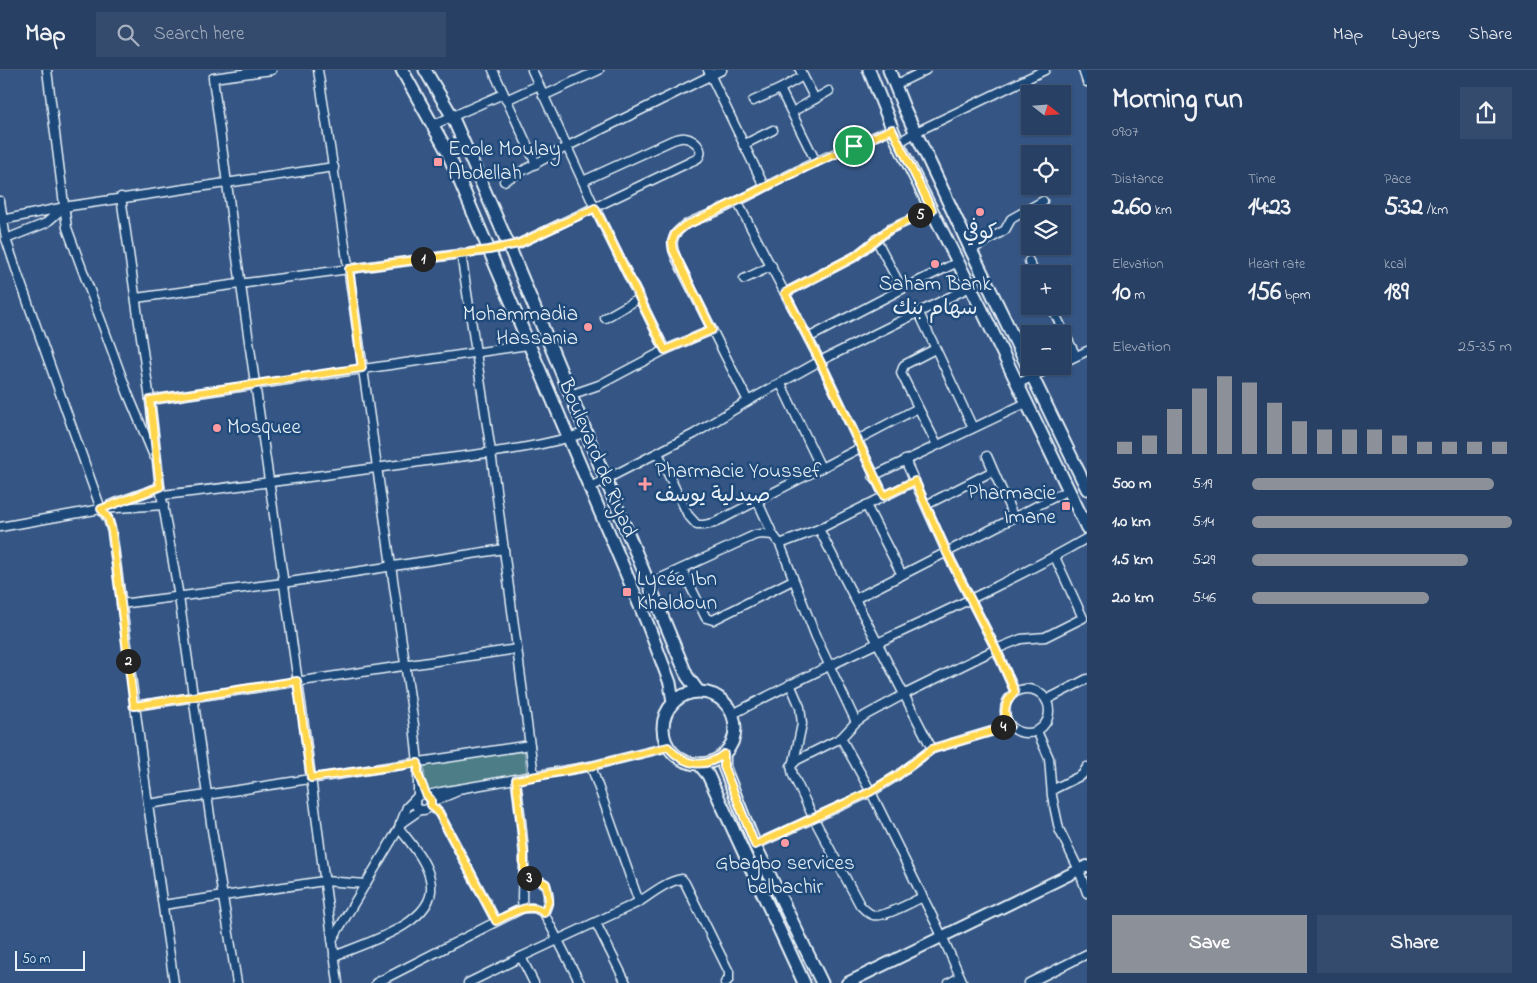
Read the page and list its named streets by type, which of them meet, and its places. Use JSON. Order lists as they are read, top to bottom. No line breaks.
{"streets":{"main road":["Boulevard de Riyad"]},"places":{"transit":["Ecole Moulay Abdellah","Pharmacie Imane","Lycée Ibn Khaldoun"],"other":["كوفي","Saham Bank سهام بنك","Mohammadia Hassania","Mosquee","Gbagbo services belbachir"],"health":["Pharmacie Youssef صيدلية يوسف"]},"scale_bar":"50 m","north":"right","page":{"header":"Map","search":"Search here","nav":["Map","Layers","Share"],"heading":["Morning run","09:07"],"map_buttons":["+","−"],"stats":[["Distance","2.60 km"],["Time","14:23"],["Pace","5:32 /km"],["Elevation","10 m"],["Heart rate","156 bpm"],["kcal","189"]],"pins":["5","1","2","4","3"],"chart":["Elevation","25–35 m"],"list":[{"name":"500 m","note":"5:19"},{"name":"1.0 km","note":"5:14"},{"name":"1.5 km","note":"5:29"},{"name":"2.0 km","note":"5:46"}],"buttons":["Save","Share"],"scale":"50 m"}}
